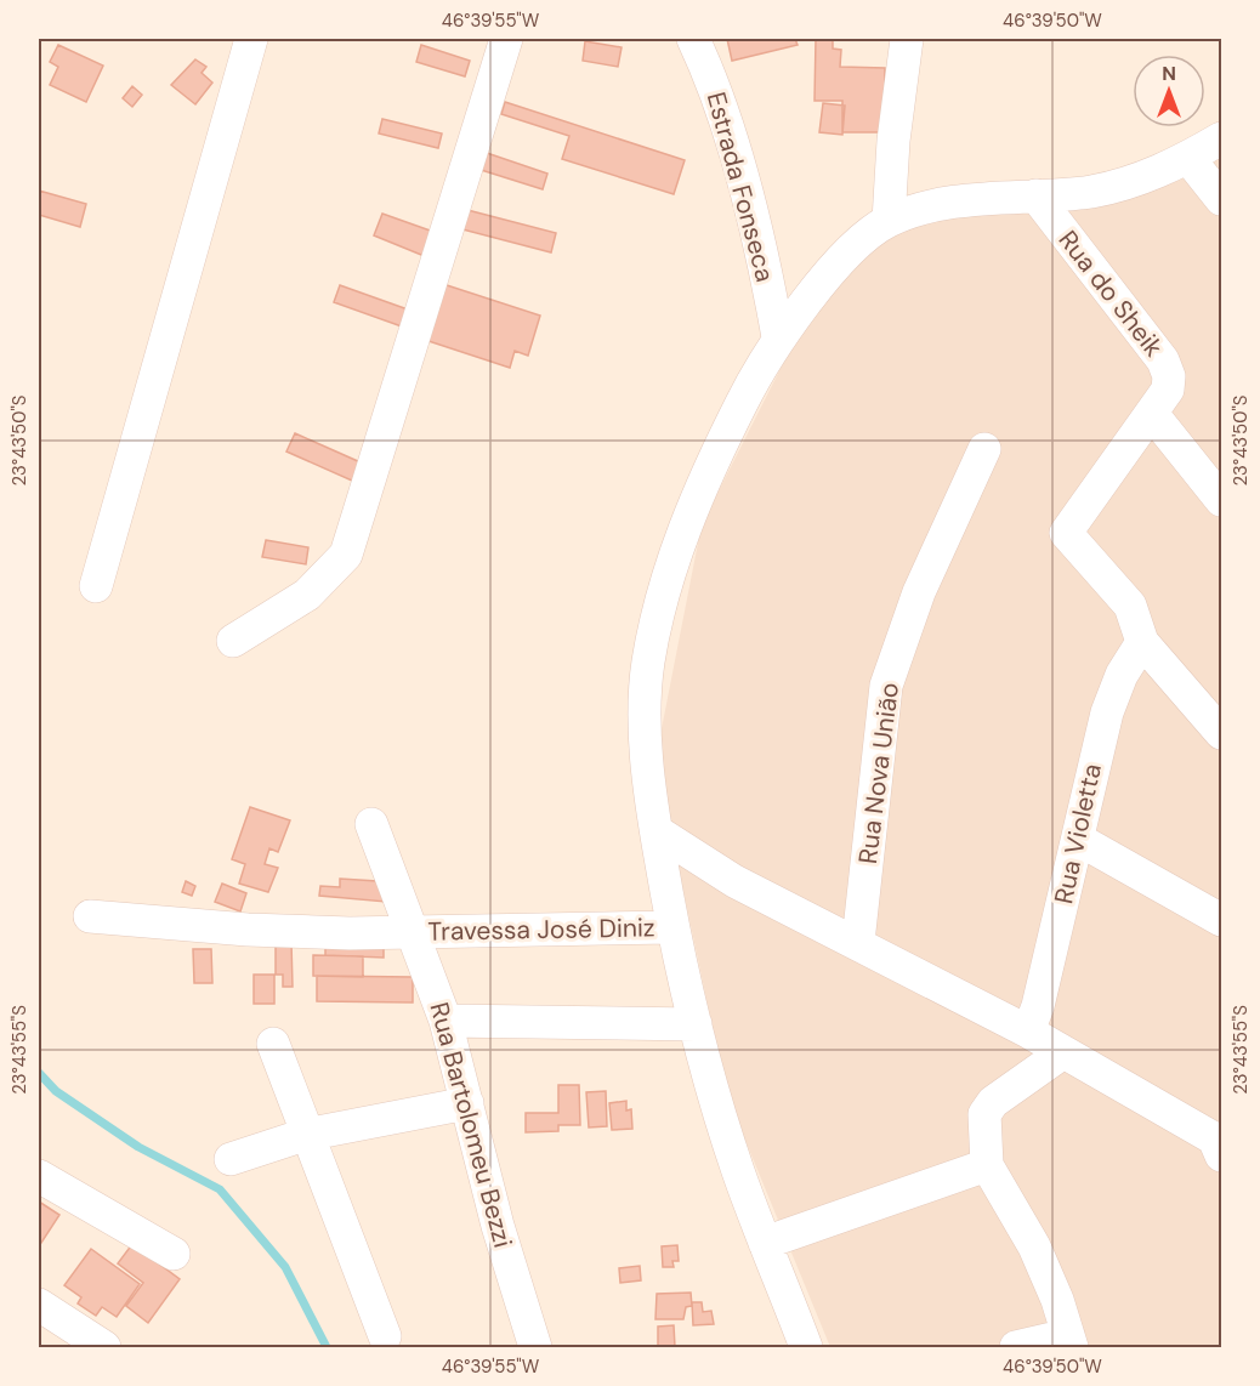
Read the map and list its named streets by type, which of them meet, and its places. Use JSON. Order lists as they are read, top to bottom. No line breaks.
{"streets":{"street":["Estrada Fonseca","Rua do Sheik","Rua Nova União","Rua Violetta","Travessa José Diniz","Rua Bartolomeu Bezzi"]},"crossings":[["Rua do Sheik","Rua Violetta"],["Travessa José Diniz","Rua Bartolomeu Bezzi"]],"north":"top","coordinates":["46°39'55\"W","46°39'50\"W","23°43'50\"S","23°43'55\"S"]}
